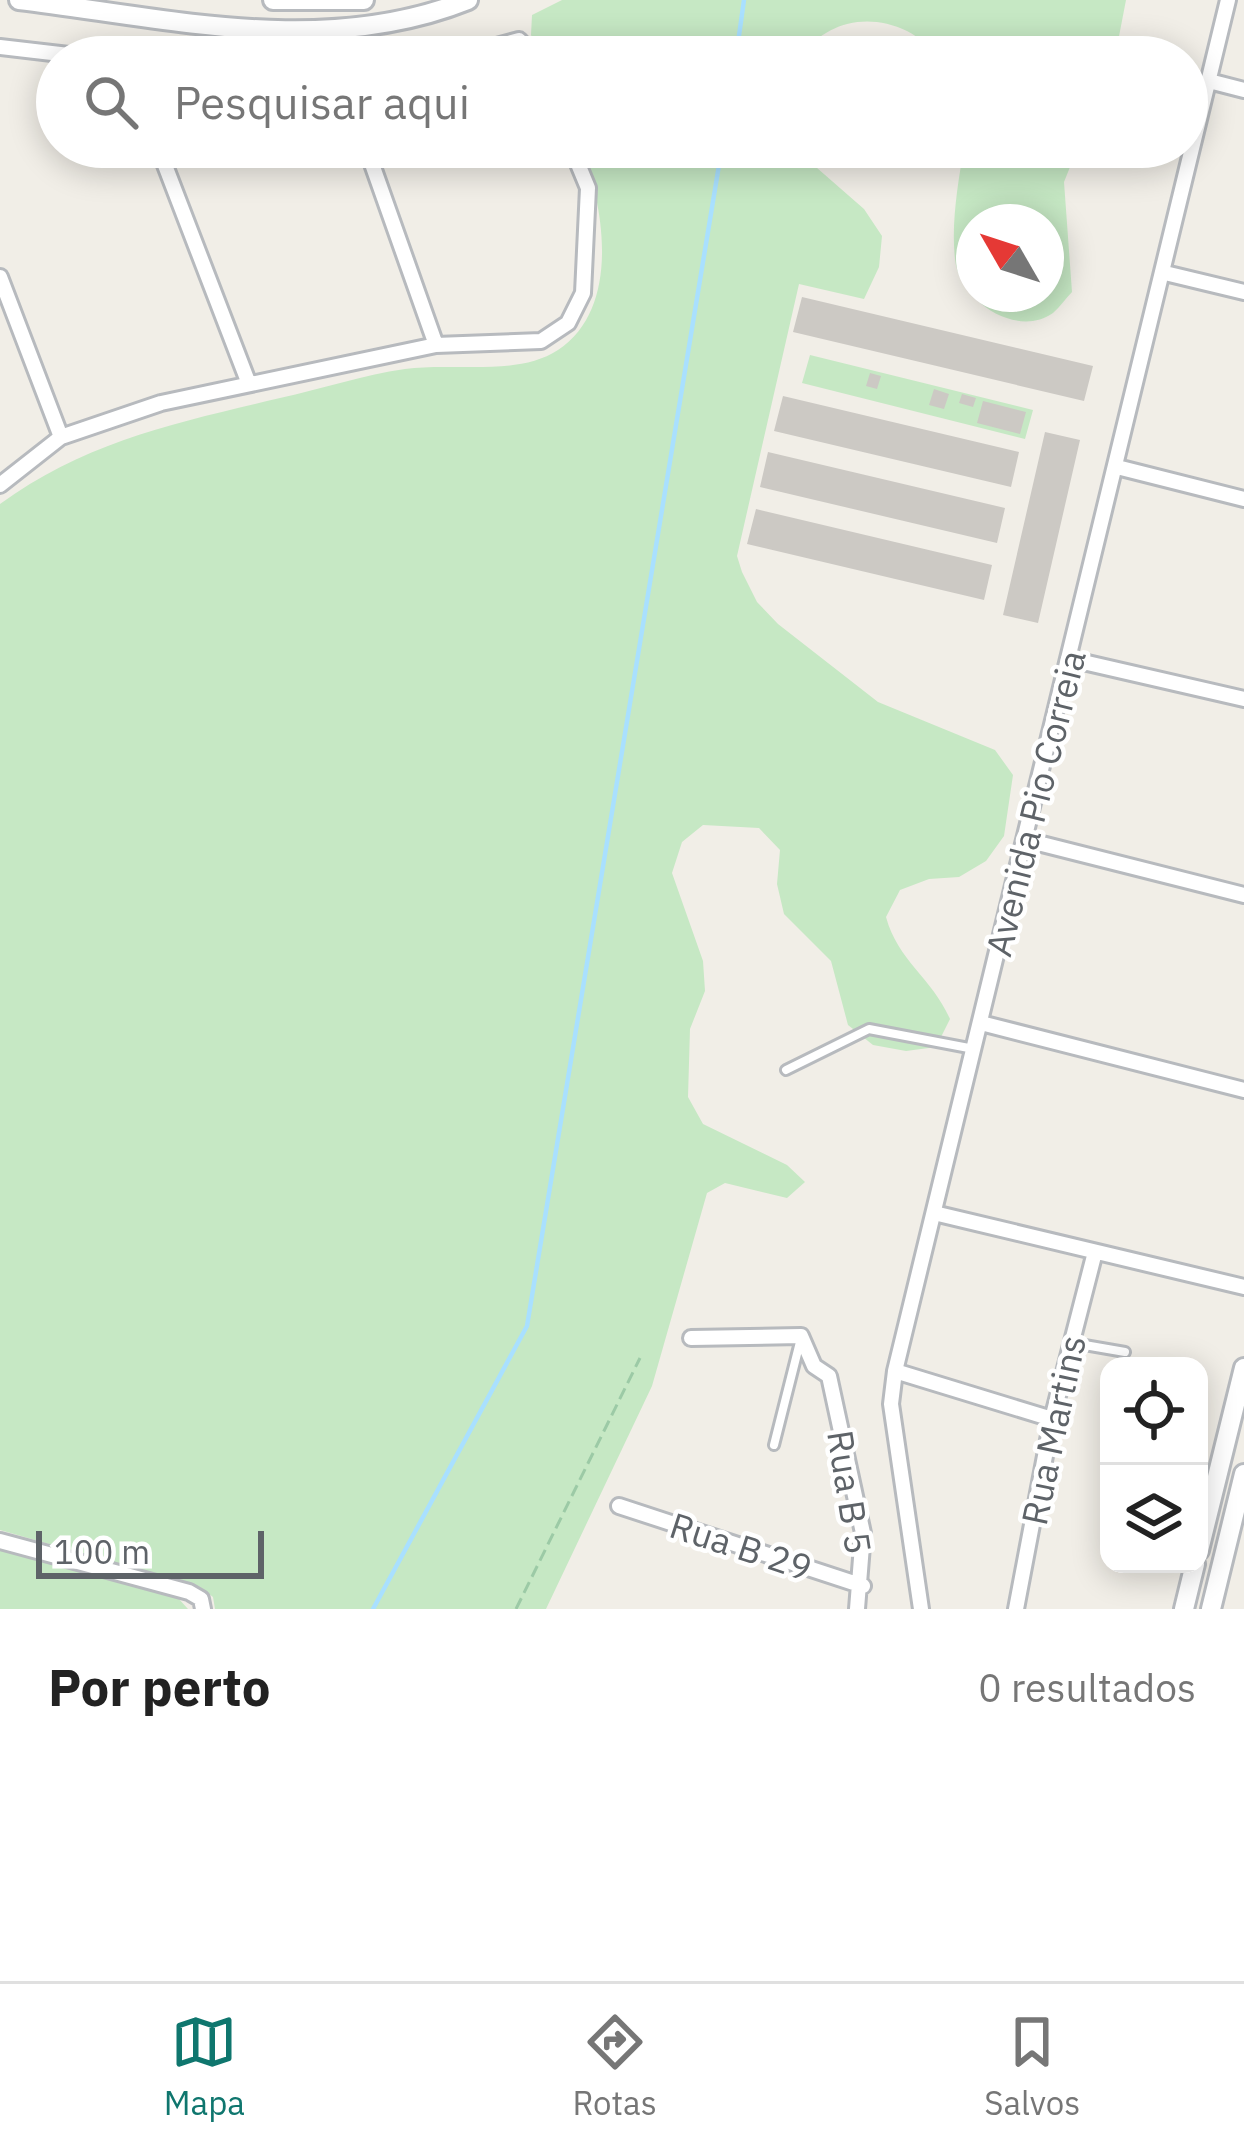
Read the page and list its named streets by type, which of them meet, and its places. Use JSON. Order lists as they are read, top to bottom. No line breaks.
{"streets":{"street":["Avenida Pio Correia","Rua Martins","Rua B 5","Rua B 29"]},"crossings":[["Rua B 5","Rua B 29"]],"scale_bar":"100 m","north":"top left","page":{"search":"Pesquisar aqui","scale":"100 m","heading":["Por perto","0 resultados"],"nav":["Mapa","Rotas","Salvos"]}}
